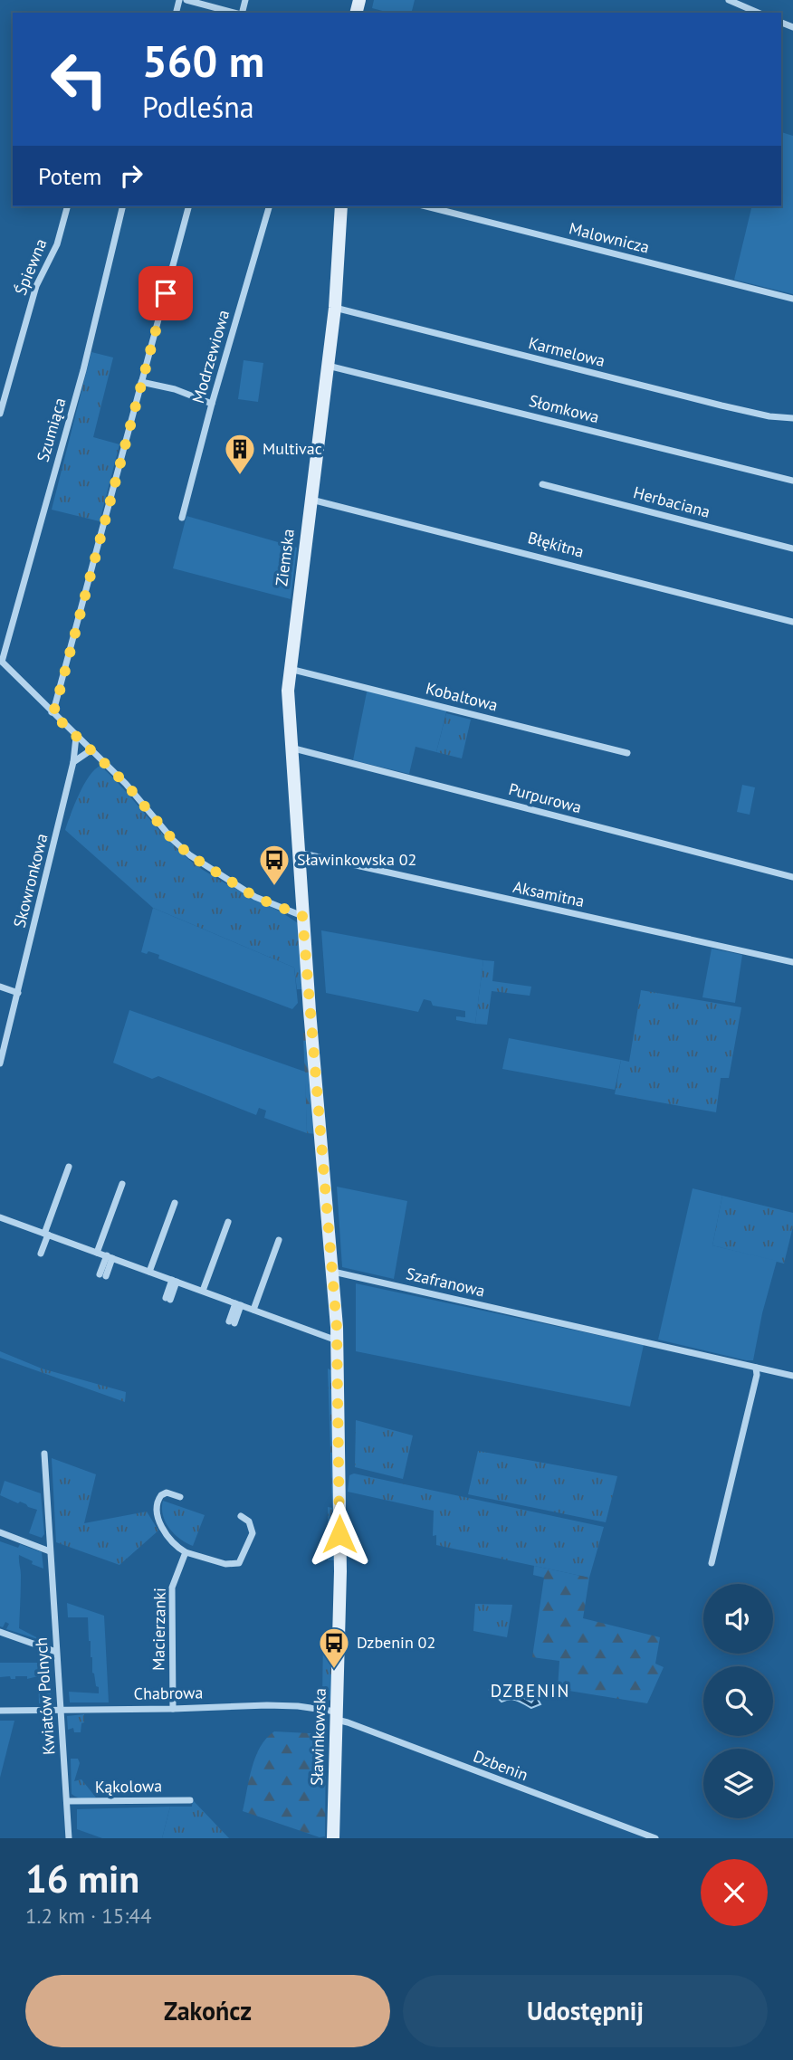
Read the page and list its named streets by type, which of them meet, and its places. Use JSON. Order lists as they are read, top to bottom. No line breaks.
{"streets":{"street":["Malownicza","Śpiewna","Karmelowa","Modrzewiowa","Słomkowa","Szumiąca","Herbaciana","Błękitna","Ziemska","Kobaltowa","Purpurowa","Skowronkowa","Aksamitna","Szafranowa","Macierzanki","Chabrowa","Kwiatów Polnych","Sławinkowska","Dzbenin","Kąkolowa"]},"crossings":[["Karmelowa","Ziemska"],["Słomkowa","Ziemska"],["Błękitna","Ziemska"],["Ziemska","Kobaltowa"],["Ziemska","Purpurowa"],["Ziemska","Aksamitna"],["Ziemska","Sławinkowska"],["Szafranowa","Sławinkowska"],["Macierzanki","Chabrowa"],["Chabrowa","Kwiatów Polnych"],["Chabrowa","Sławinkowska"],["Chabrowa","Dzbenin"],["Kwiatów Polnych","Kąkolowa"],["Sławinkowska","Dzbenin"]],"districts":["DZBENIN"],"places":{"building":["Multivac"],"bus stop":["Sławinkowska 02","Dzbenin 02"]},"page":{"turn":["560 m","Podleśna"],"then":"Potem","heading":["16 min","1.2 km · 15:44"],"buttons":["Zakończ","Udostępnij"]}}
